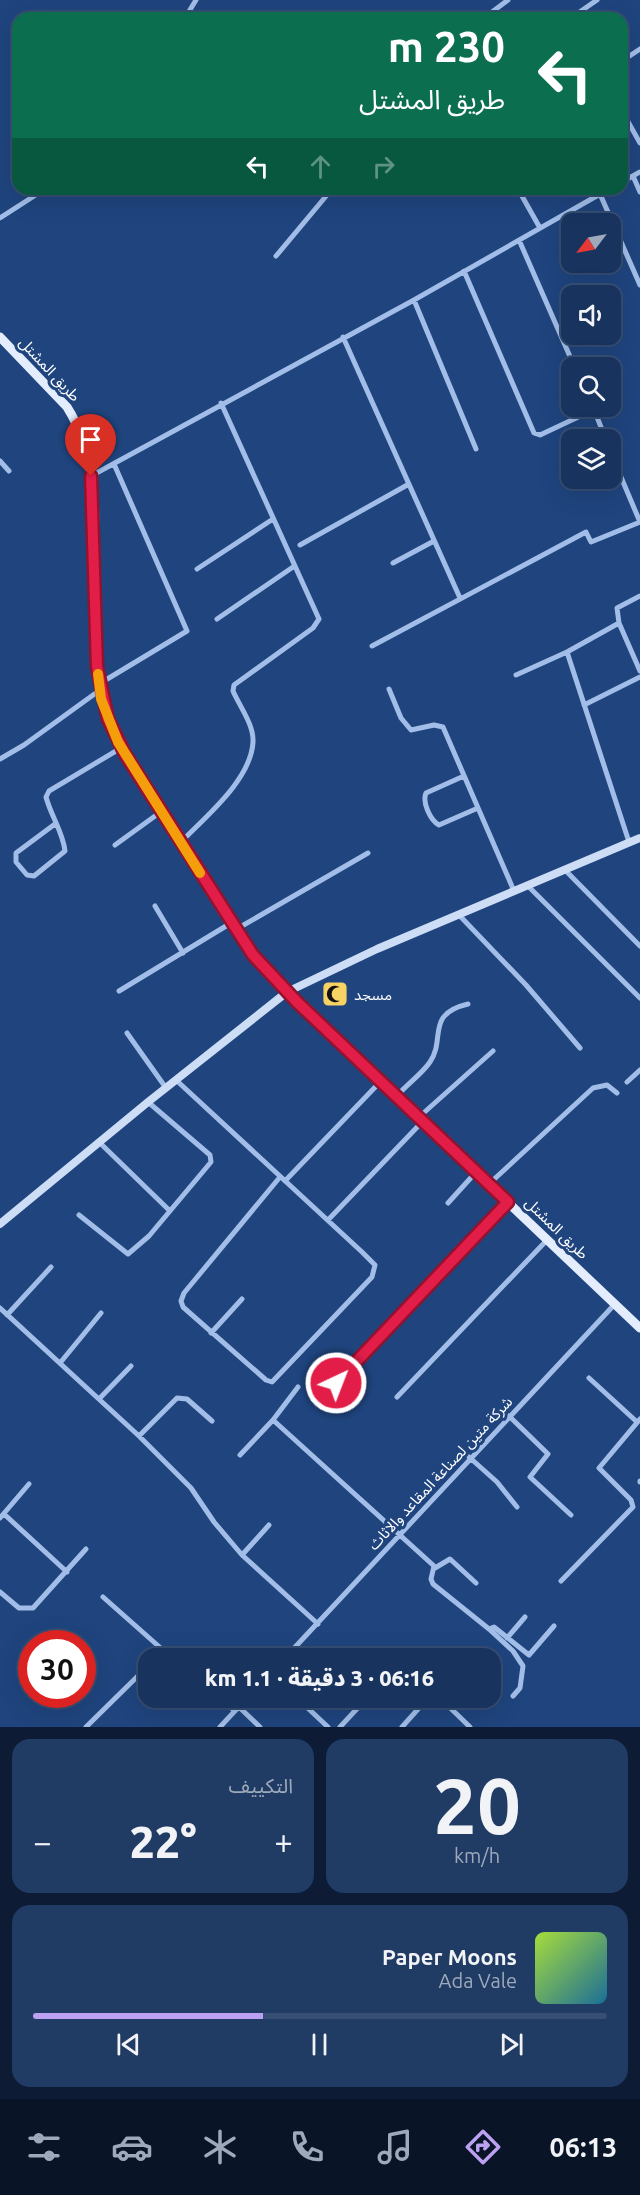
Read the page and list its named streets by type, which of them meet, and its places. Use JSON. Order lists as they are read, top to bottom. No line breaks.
{"streets":{"main road":["طريق المشتل"],"street":["شركة متين لصناعة المقاعد والاثاث"]},"crossings":[["طريق المشتل","شركة متين لصناعة المقاعد والاثاث"]],"places":{"mosque":["مسجد"]},"north":"bottom left","page":{"turn":["230 m","طريق المشتل"],"limit":"30","trip":"06:16 · 3 دقيقة · 1.1 km","tile":[["20","km/h"],"التكييف"],"heat":["−","22°","+"],"song":["Paper Moons","Ada Vale"],"tabs":"06:13"}}
